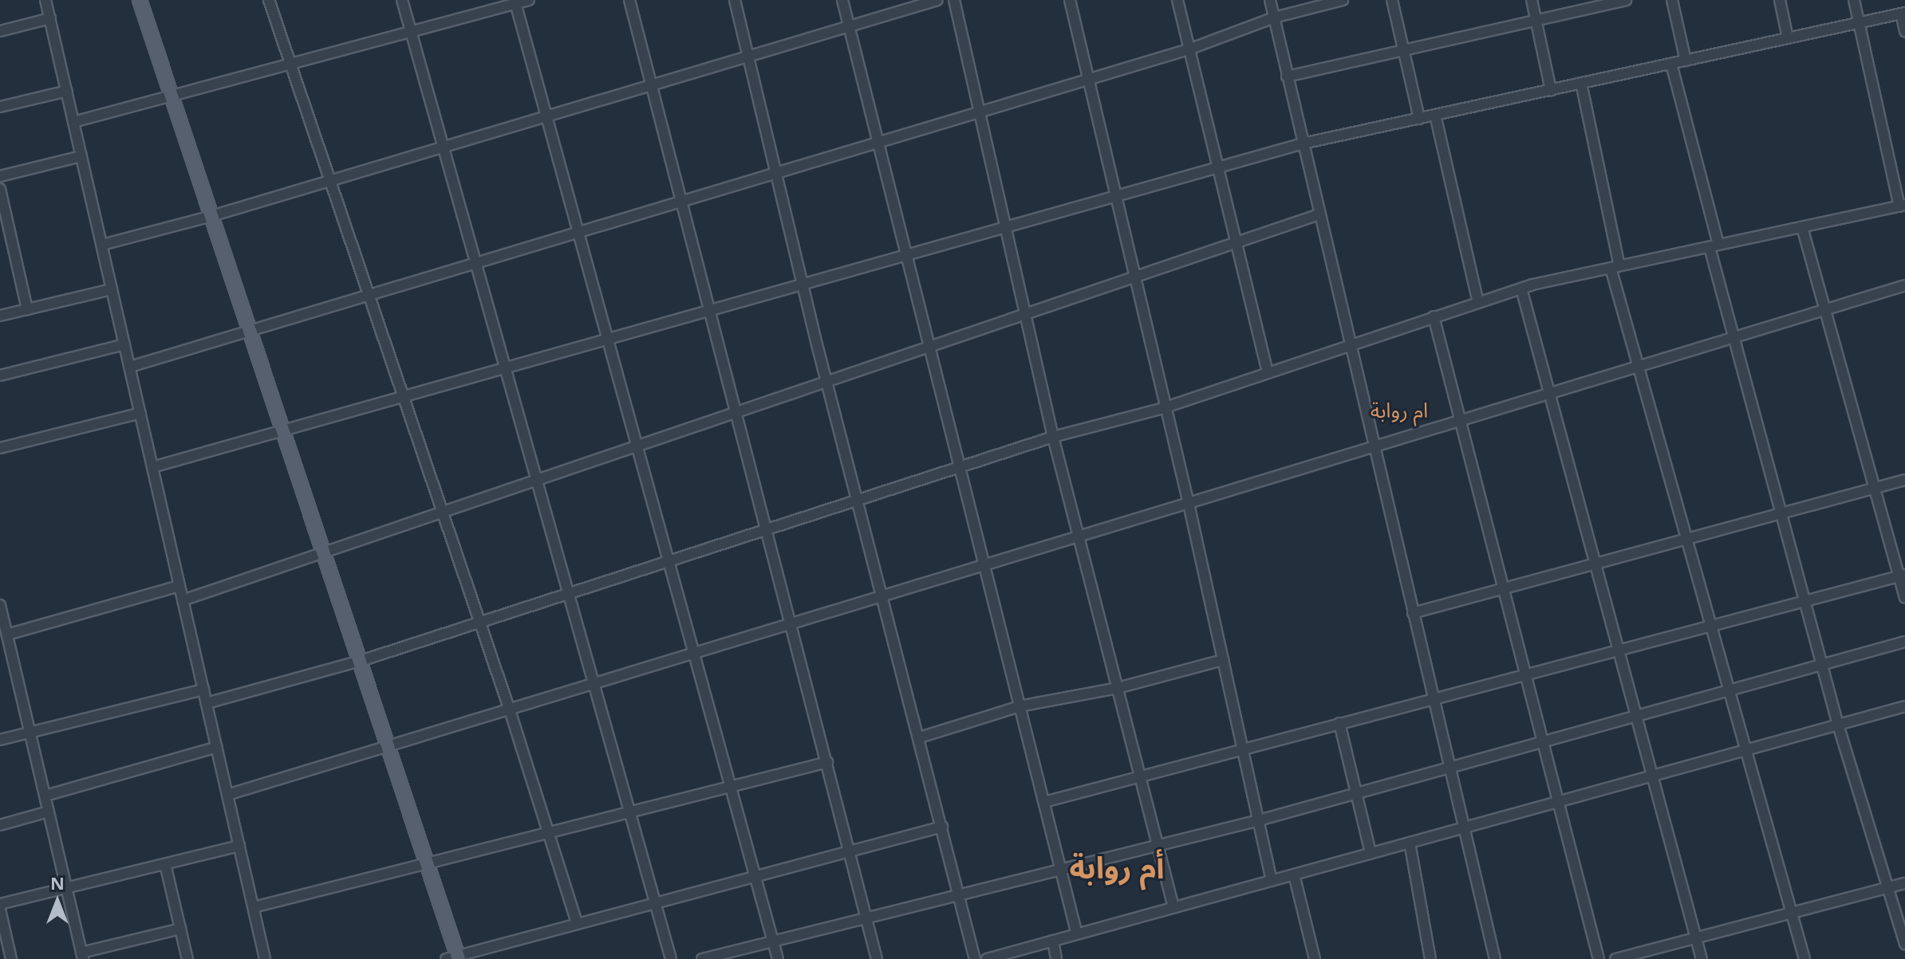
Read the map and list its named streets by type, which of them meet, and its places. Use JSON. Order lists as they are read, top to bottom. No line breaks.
{"districts":["ام روابة","أم روابة"],"north":"top"}
